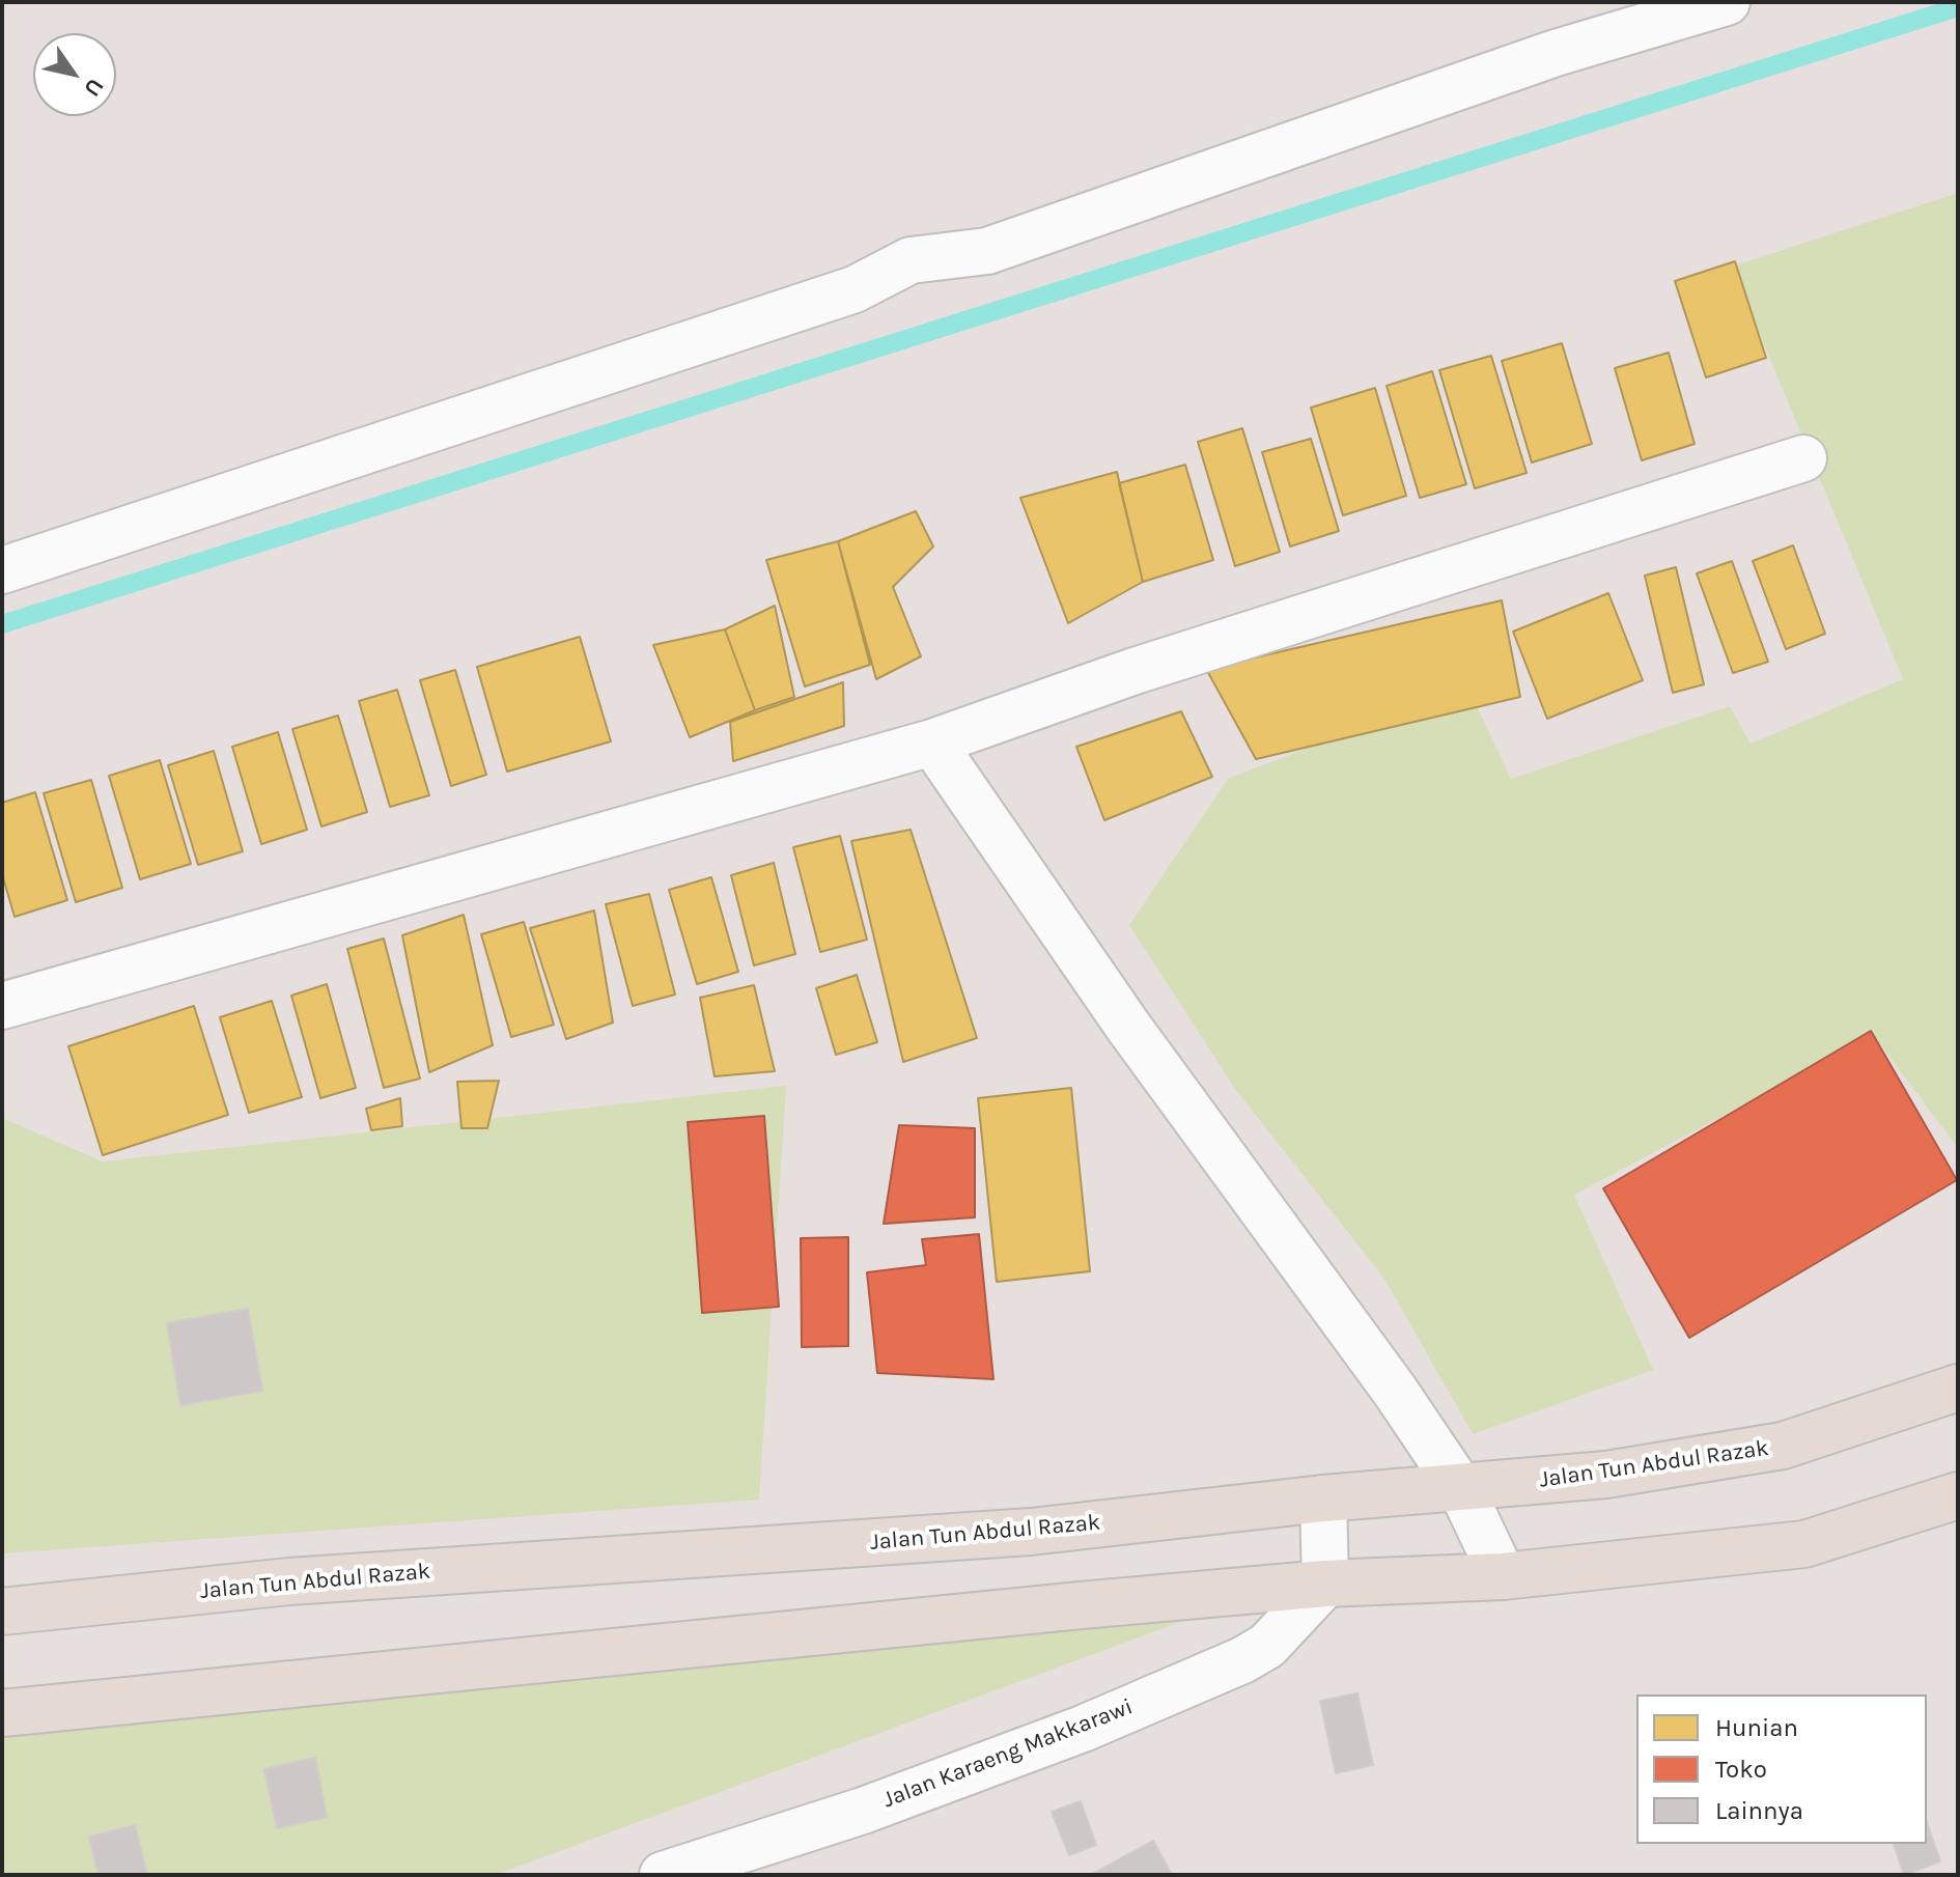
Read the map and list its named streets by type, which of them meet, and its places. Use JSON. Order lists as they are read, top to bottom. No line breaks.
{"streets":{"main road":["Jalan Tun Abdul Razak"],"street":["Jalan Karaeng Makkarawi"]},"legend":["Hunian","Toko","Lainnya"],"north":"bottom right"}
